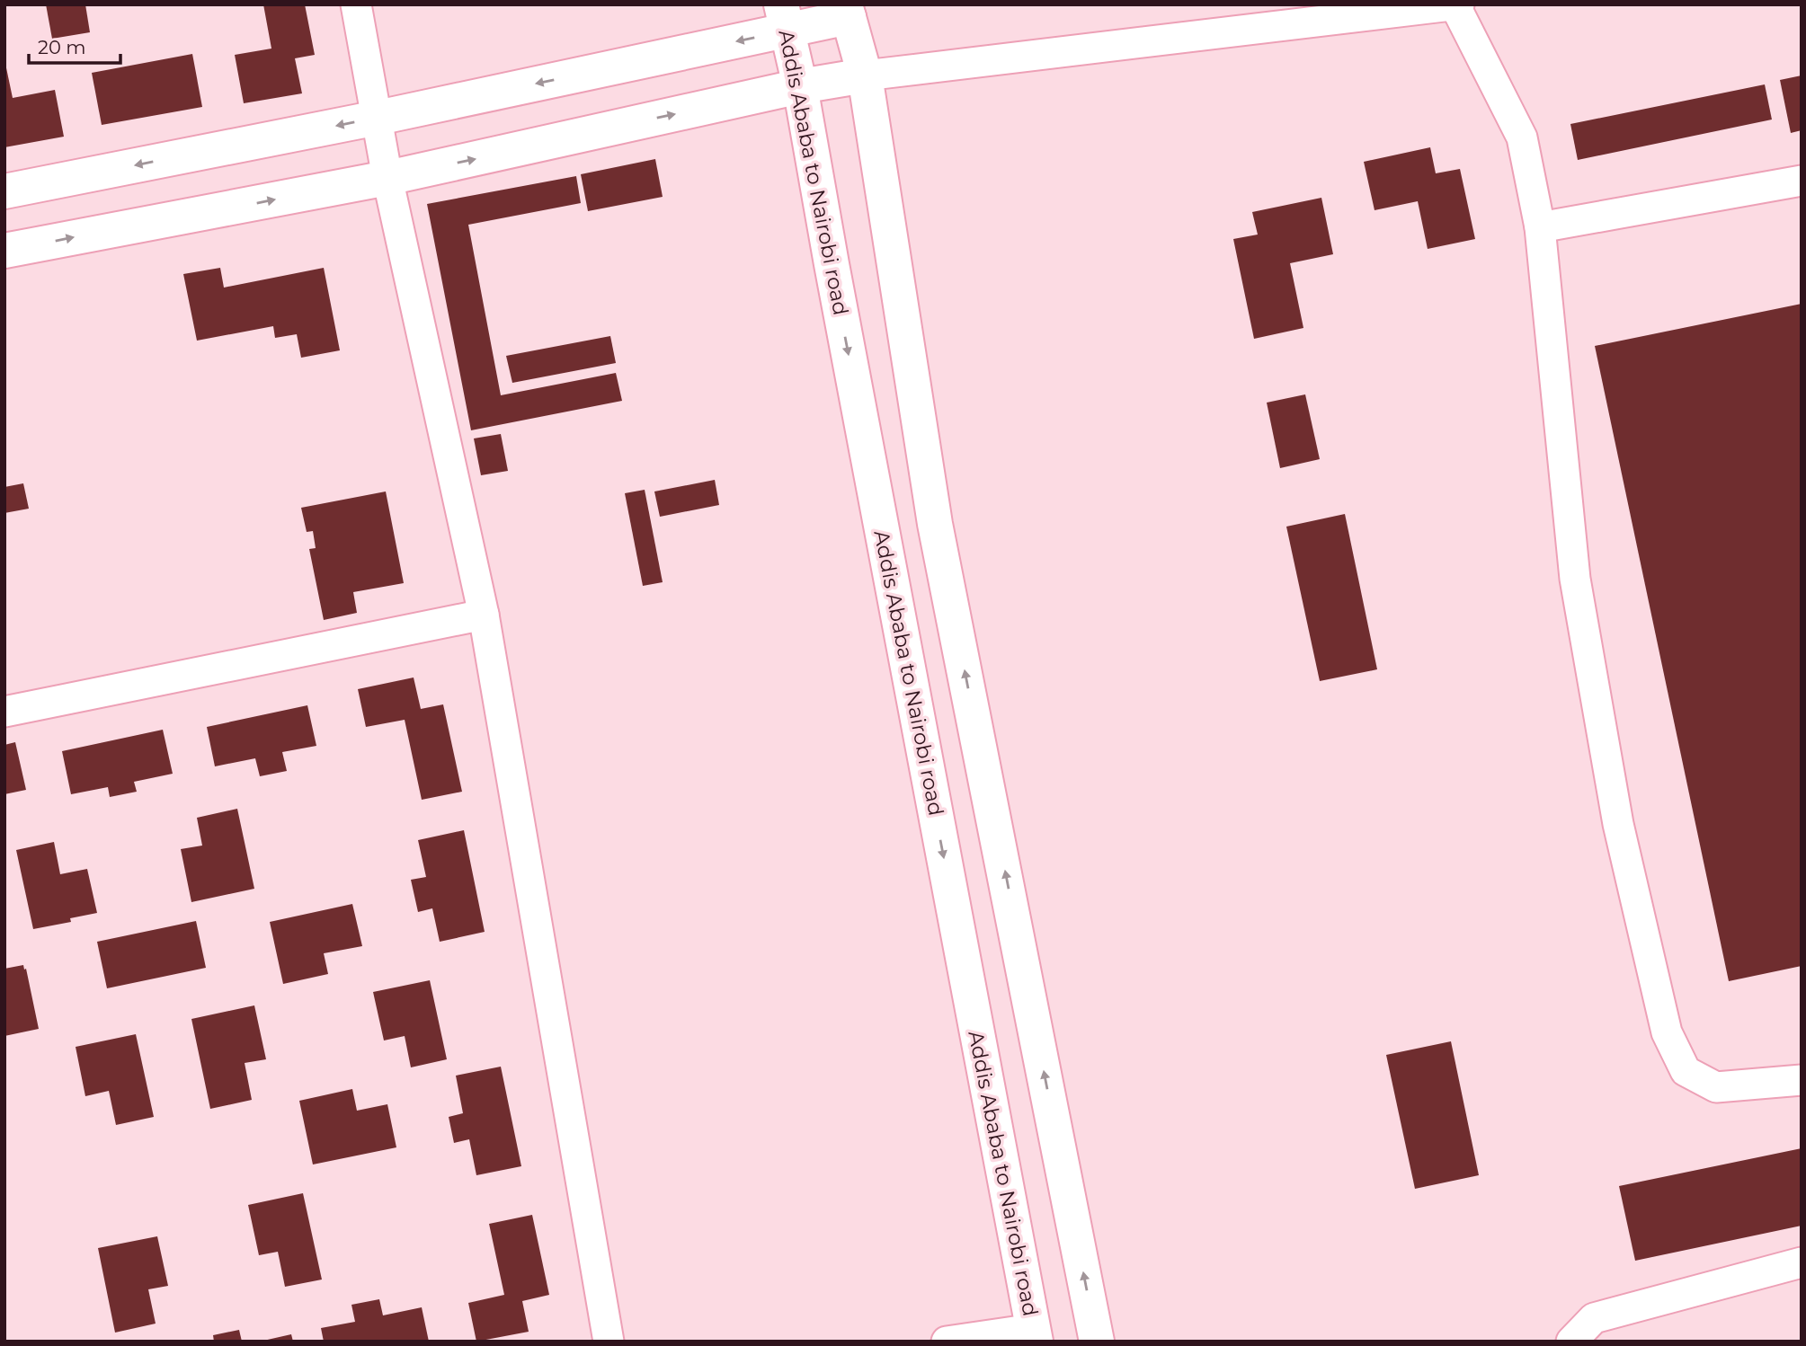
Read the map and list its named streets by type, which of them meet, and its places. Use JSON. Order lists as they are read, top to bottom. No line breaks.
{"streets":{"main road":["Addis Ababa to Nairobi road"]},"scale_bar":"20 m"}
